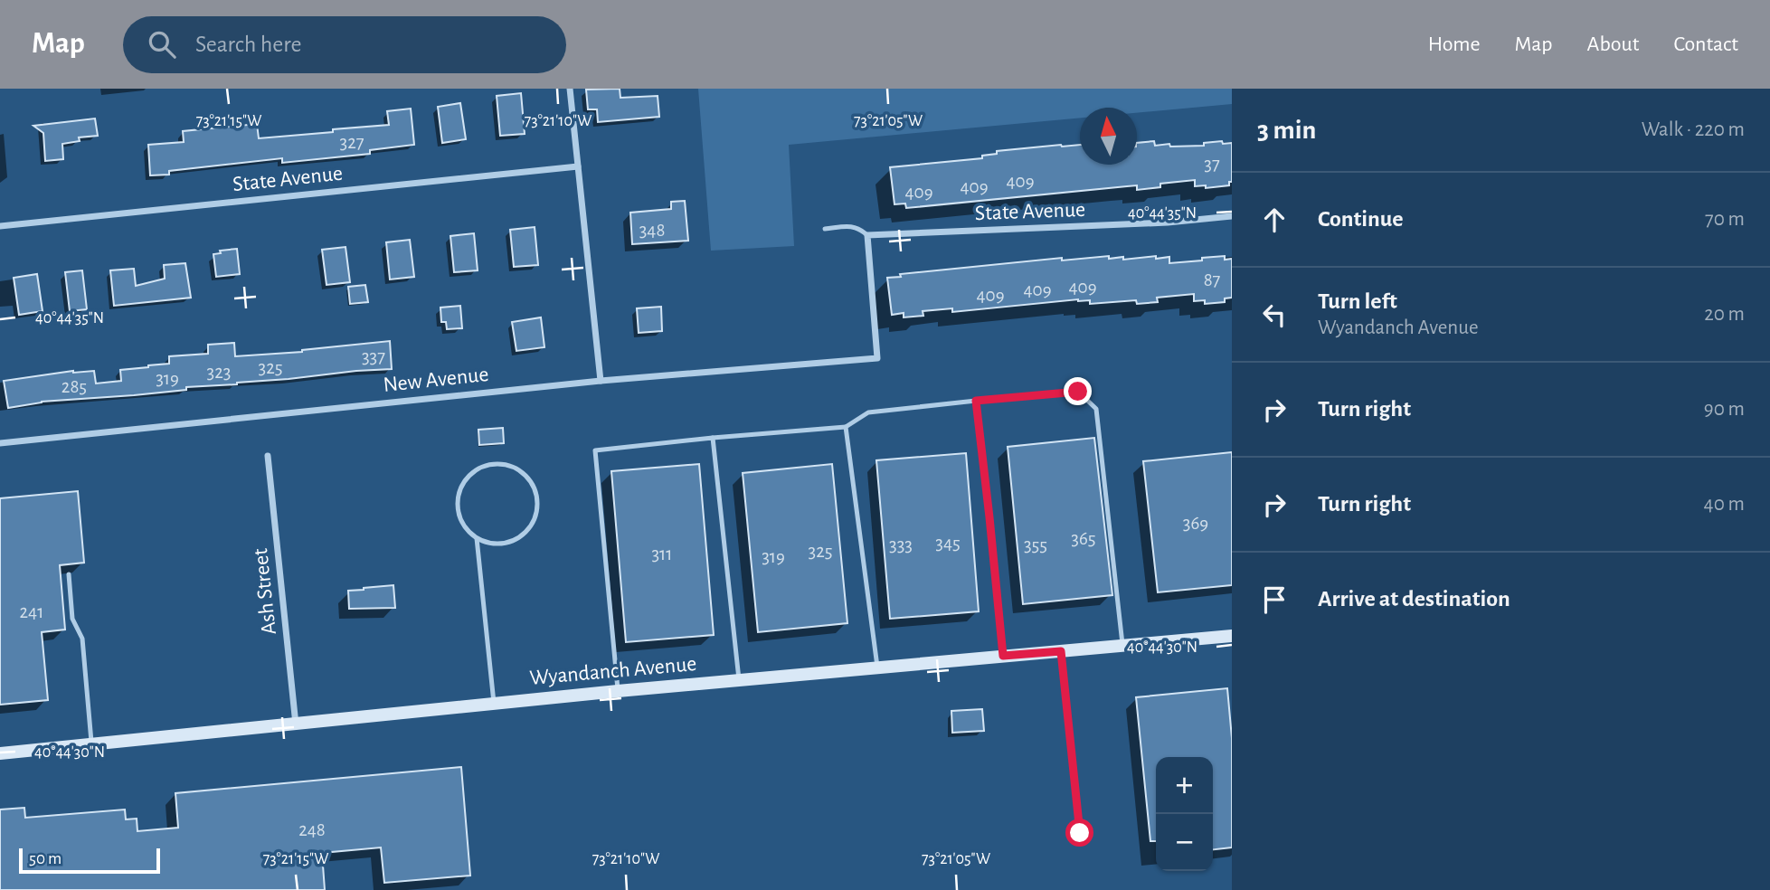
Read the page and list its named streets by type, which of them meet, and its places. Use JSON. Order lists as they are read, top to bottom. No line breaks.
{"streets":{"street":["State Avenue","New Avenue","Ash Street","Wyandanch Avenue"]},"crossings":[["State Avenue","New Avenue"],["Ash Street","Wyandanch Avenue"]],"house_numbers":["327","37","409","409","409","348","87","409","409","409","337","325","323","319","285","369","365","345","333","355","325","311","319","241","248"],"scale_bar":"50 m","north":"top","page":{"header":"Map","search":"Search here","nav":["Home","Map","About","Contact"],"heading":["3 min","Walk · 220 m"],"list":[["Continue","70 m"],["Turn left","Wyandanch Avenue","20 m"],["Turn right","90 m"],["Turn right","40 m"],"Arrive at destination"],"map_buttons":["+","−"],"scale":"50 m"},"coordinates":["73°21'15\"W","73°21'10\"W","73°21'05\"W","40°44'35\"N","40°44'30\"N"]}
